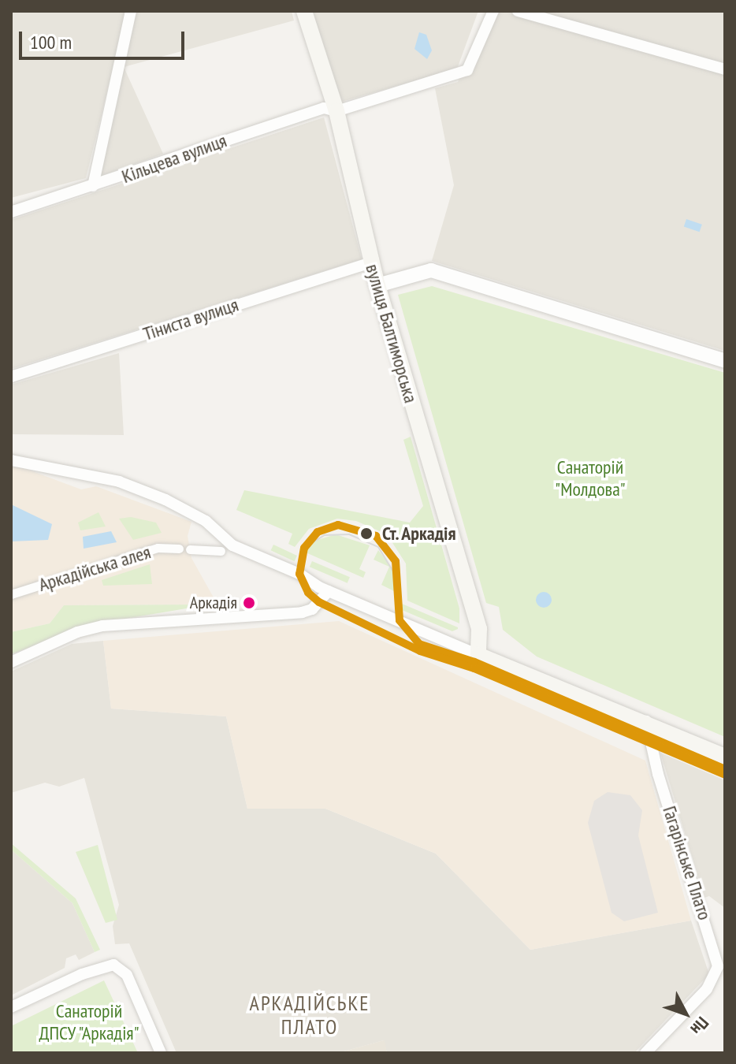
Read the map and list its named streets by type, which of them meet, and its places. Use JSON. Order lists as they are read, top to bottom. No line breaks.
{"streets":{"main road":["вулиця Балтиморська"],"street":["Кільцева вулиця","Тіниста вулиця","Аркадійська алея","Гагарінське Плато"]},"crossings":[["Кільцева вулиця","вулиця Балтиморська"],["Тіниста вулиця","вулиця Балтиморська"]],"districts":["АРКАДІЙСЬКЕ ПЛАТО"],"parks":["Санаторій \"Молдова\"","Санаторій ДПСУ \"Аркадія\""],"places":["Ст. Аркадія","Аркадія"],"scale_bar":"100 m","north":"bottom right"}
